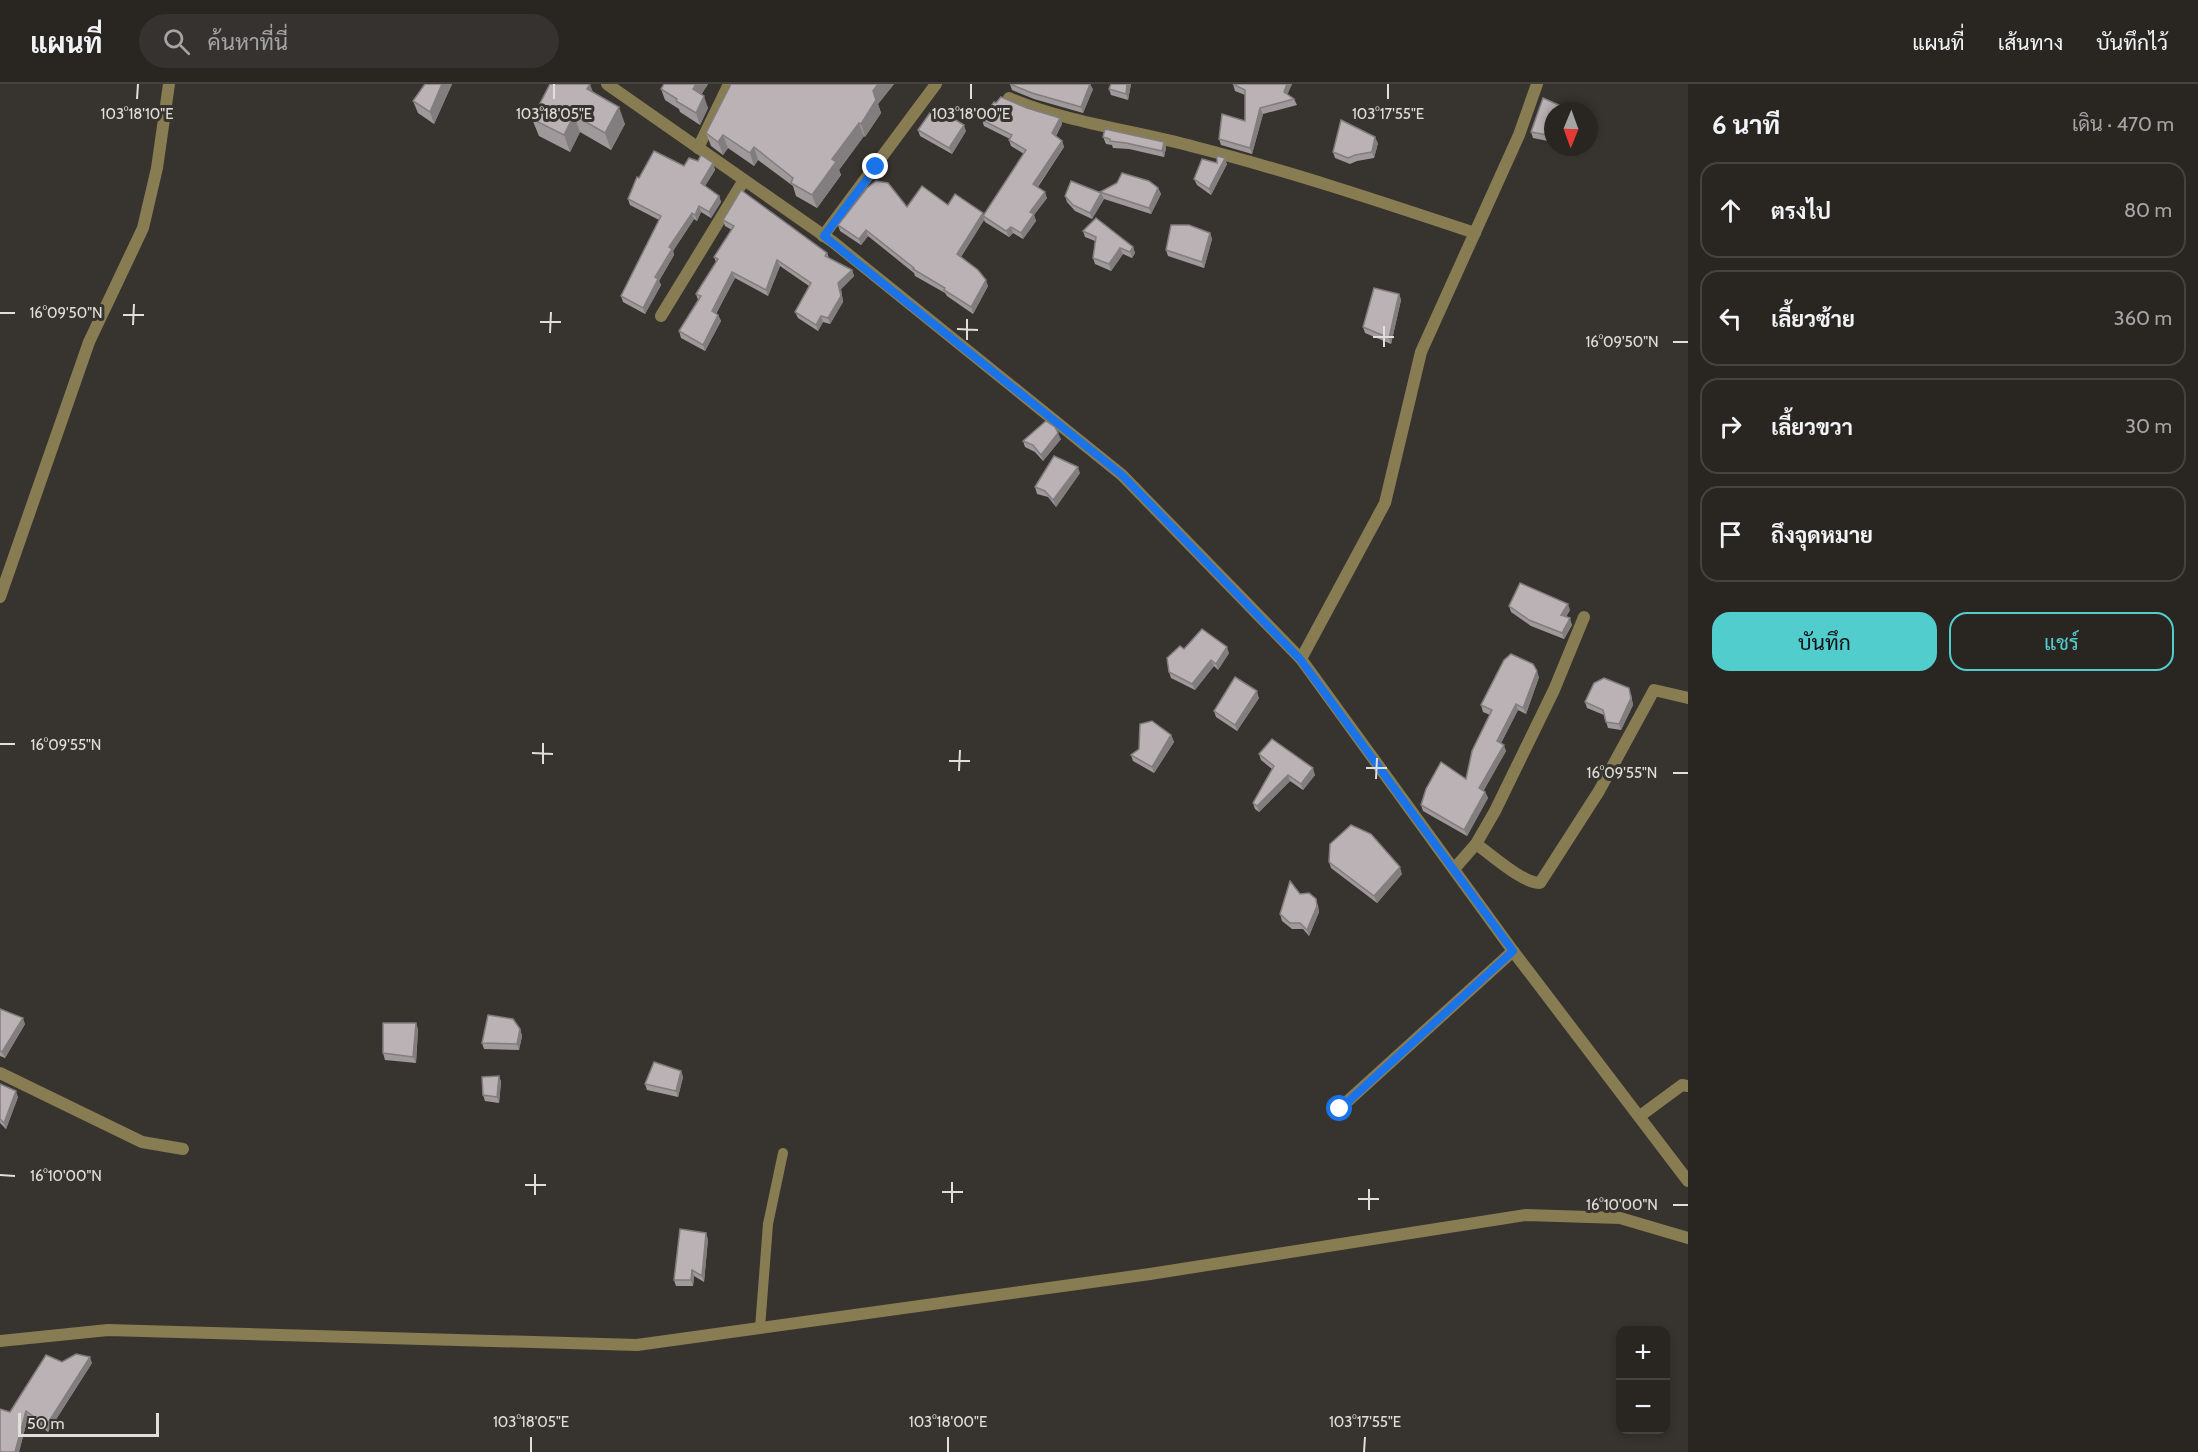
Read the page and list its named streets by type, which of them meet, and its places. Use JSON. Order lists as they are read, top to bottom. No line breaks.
{"scale_bar":"50 m","north":"bottom","page":{"header":"แผนที่","search":"ค้นหาที่นี่","nav":["แผนที่","เส้นทาง","บันทึกไว้"],"heading":["6 นาที","เดิน · 470 m"],"list":[["ตรงไป","80 m"],["เลี้ยวซ้าย","360 m"],["เลี้ยวขวา","30 m"],"ถึงจุดหมาย"],"buttons":["บันทึก","แชร์"],"map_buttons":["+","−"],"scale":"50 m"},"coordinates":["103°18'10\"E","103°18'05\"E","103°18'00\"E","103°17'55\"E","16°09'50\"N","16°09'55\"N","16°10'00\"N"]}
